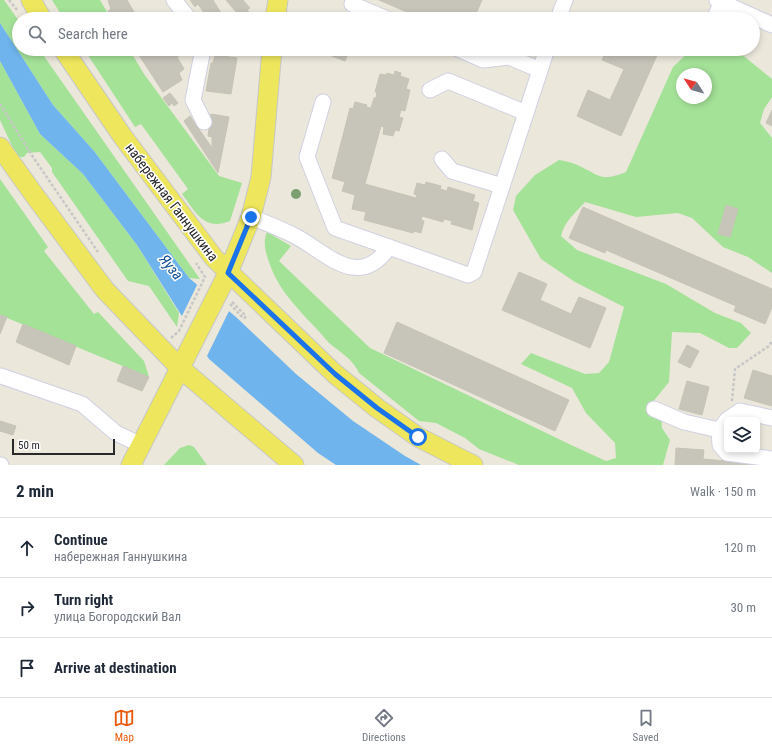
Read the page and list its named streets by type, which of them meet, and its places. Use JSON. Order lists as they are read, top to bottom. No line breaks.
{"streets":{"main road":["набережная Ганнушкина"]},"water":["Яуза"],"scale_bar":"50 m","north":"top left","page":{"search":"Search here","scale":"50 m","heading":["2 min","Walk · 150 m"],"list":[["Continue","набережная Ганнушкина","120 m"],["Turn right","улица Богородский Вал","30 m"],"Arrive at destination"],"nav":["Map","Directions","Saved"]}}
